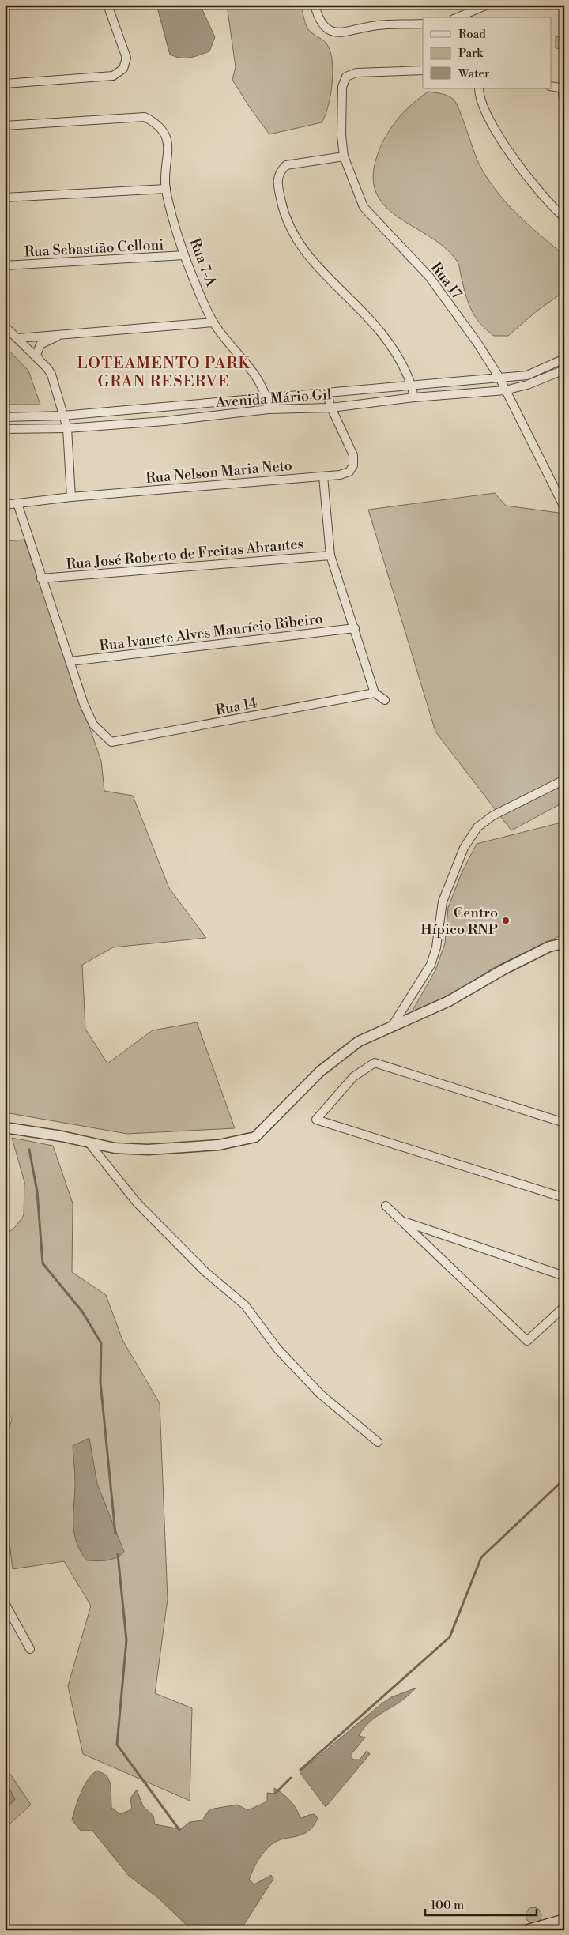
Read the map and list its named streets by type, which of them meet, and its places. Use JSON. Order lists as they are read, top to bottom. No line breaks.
{"streets":{"street":["Rua Sebastião Celloni","Rua 7-A","Rua 17","Avenida Mário Gil","Rua Nelson Maria Neto","Rua José Roberto de Freitas Abrantes","Rua lvanete Alves Maurício Ribeiro","Rua 14"]},"crossings":[["Rua Sebastião Celloni","Rua 7-A"],["Rua 7-A","Avenida Mário Gil"],["Rua 17","Avenida Mário Gil"],["Avenida Mário Gil","Rua Nelson Maria Neto"],["Rua lvanete Alves Maurício Ribeiro","Rua 14"]],"districts":["LOTEAMENTO PARK GRAN RESERVE"],"places":["Centro Hípico RNP"],"legend":["Road","Park","Water"],"scale_bar":"100 m"}
